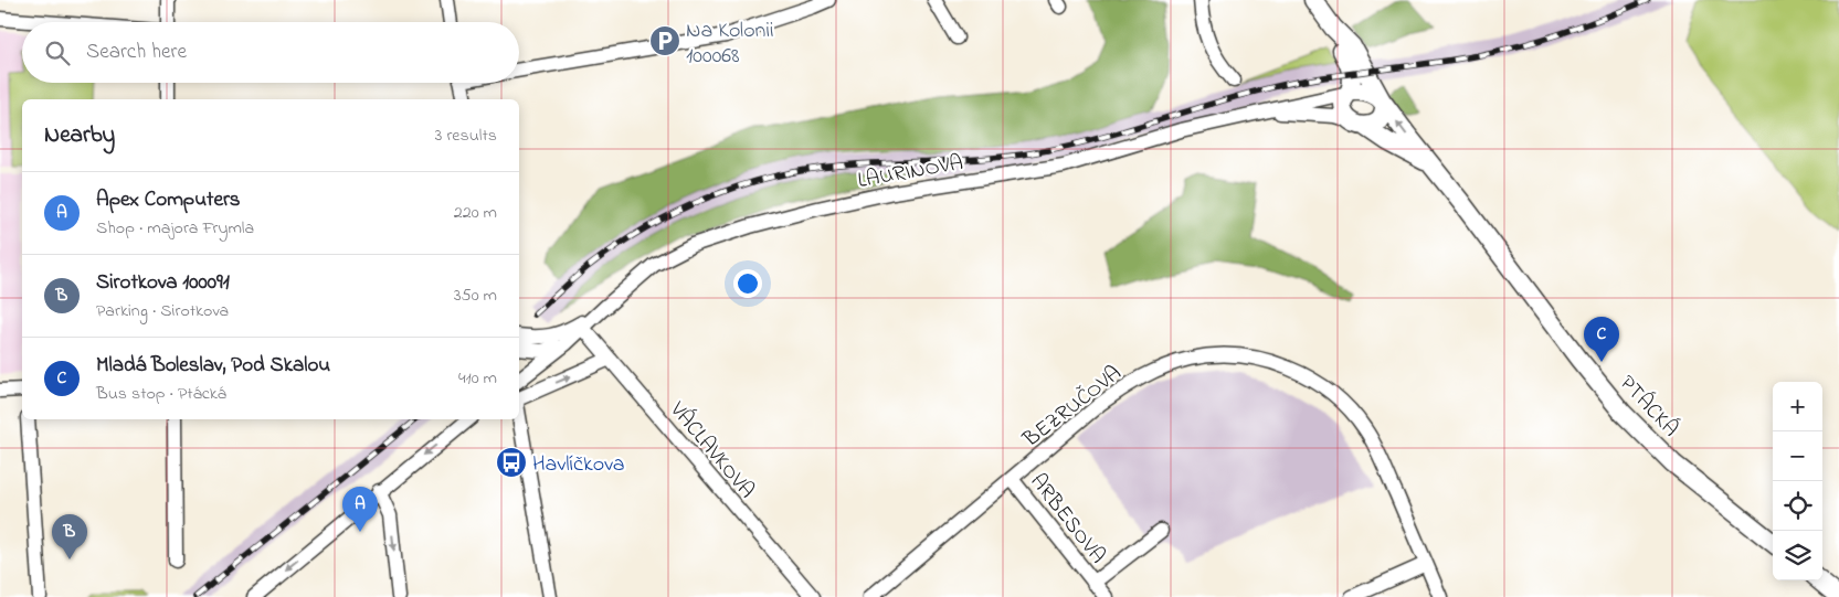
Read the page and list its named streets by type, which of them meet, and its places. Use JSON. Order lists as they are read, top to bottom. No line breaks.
{"streets":{"street":["LAURINOVA","BEZRUČOVA","PTÁCKÁ","VÁCLAVKOVA","ARBESOVA"]},"crossings":[["LAURINOVA","PTÁCKÁ"],["LAURINOVA","VÁCLAVKOVA"],["BEZRUČOVA","ARBESOVA"]],"places":{"parking":["Na Kolonii 100068"],"bus stop":["Havlíčkova"]},"page":{"search":"Search here","heading":["Nearby","3 results"],"list":[{"mark":"A","name":"Apex Computers","note":"Shop · majora Frymla","value":"220 m"},{"mark":"B","name":"Sirotkova 100091","note":"Parking · Sirotkova","value":"350 m"},{"mark":"C","name":"Mladá Boleslav, Pod Skalou","note":"Bus stop · Ptácká","value":"410 m"}],"pins":["C","A","B"],"map_buttons":["+","−"]}}
